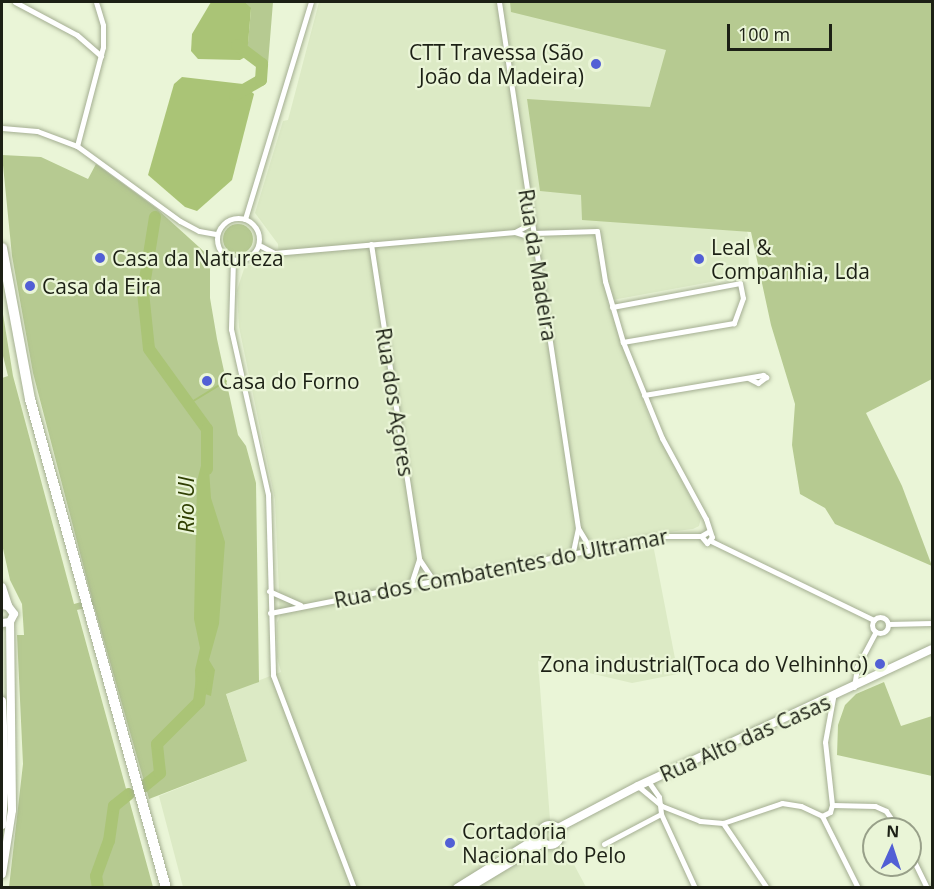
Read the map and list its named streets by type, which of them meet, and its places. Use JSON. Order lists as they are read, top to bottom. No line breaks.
{"streets":{"main road":["Rua Alto das Casas"],"street":["Rua da Madeira","Rua dos Açores","Rua dos Combatentes do Ultramar"]},"crossings":[["Rua da Madeira","Rua dos Combatentes do Ultramar"],["Rua dos Açores","Rua dos Combatentes do Ultramar"]],"water":["Rio Ul"],"places":["CTT Travessa (São João da Madeira)","Casa da Natureza","Leal & Companhia, Lda","Casa da Eira","Casa do Forno","Zona industrial(Toca do Velhinho)","Cortadoria Nacional do Pelo"],"scale_bar":"100 m","north":"top"}
